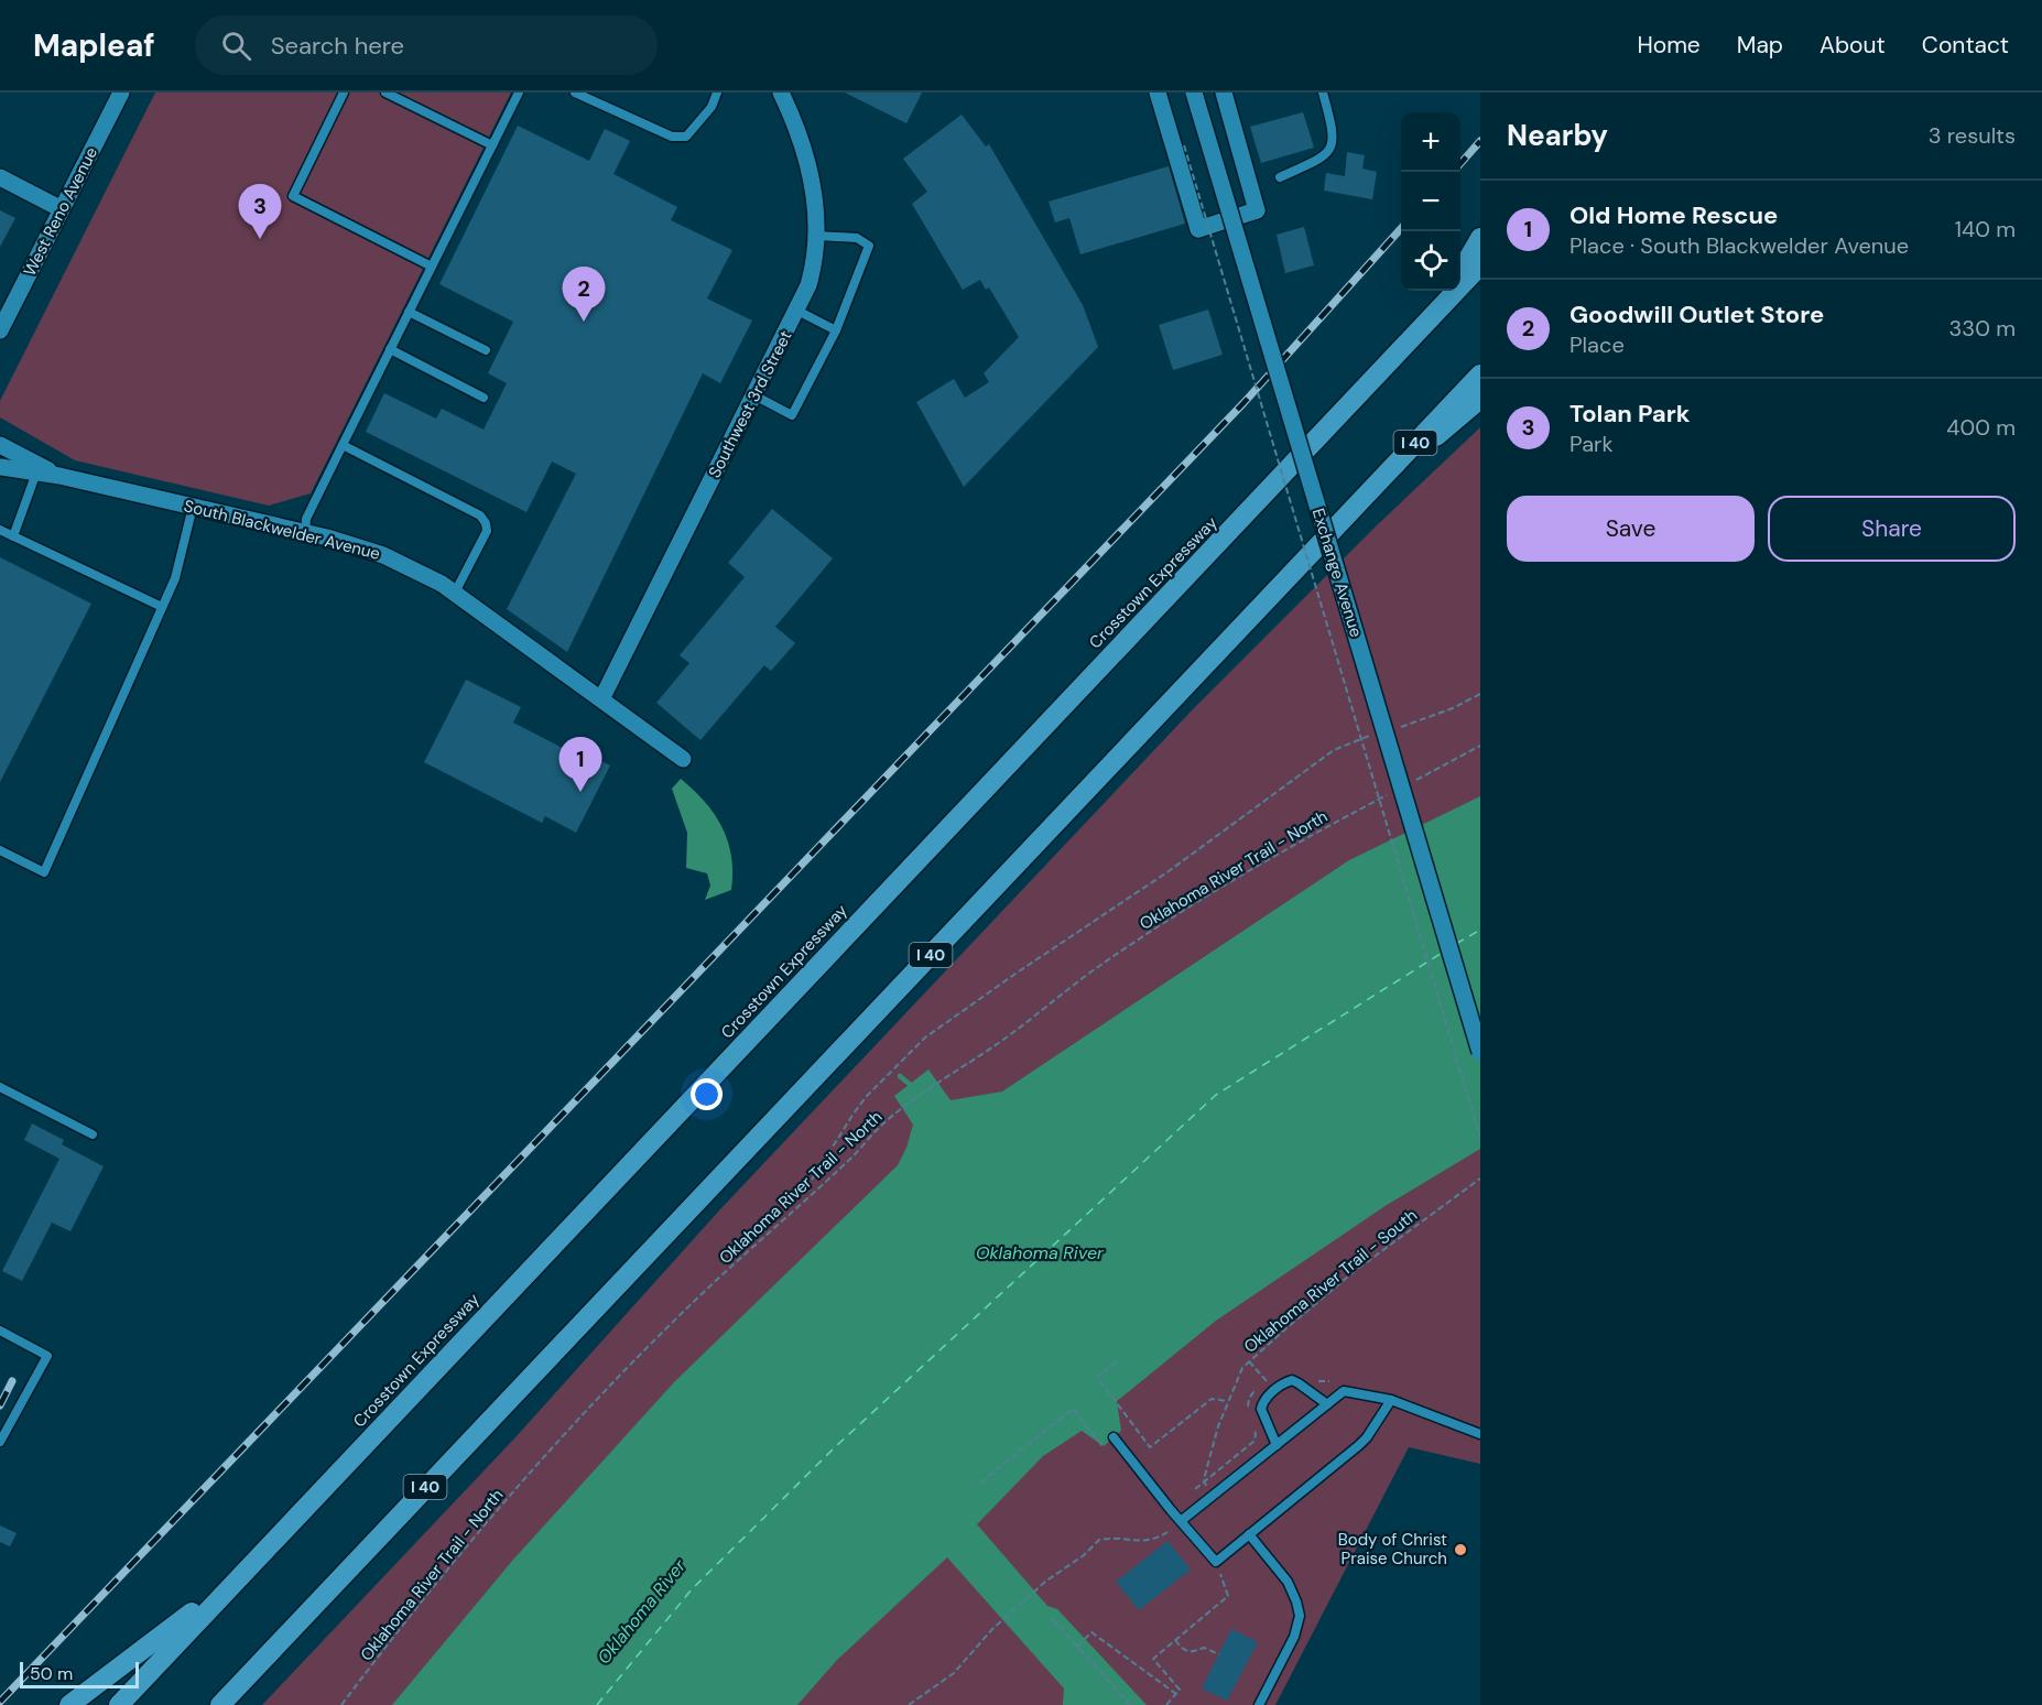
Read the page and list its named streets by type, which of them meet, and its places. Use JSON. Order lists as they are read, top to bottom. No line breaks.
{"streets":{"highway":["I 40","Crosstown Expressway"],"street":["West Reno Avenue","Southwest 3rd Street","South Blackwelder Avenue","Exchange Avenue"],"path":["Oklahoma River Trail - North","Oklahoma River Trail - South"]},"crossings":[["Southwest 3rd Street","South Blackwelder Avenue"]],"water":["Oklahoma River"],"places":["Body of Christ Praise Church"],"scale_bar":"50 m","page":{"header":"Mapleaf","search":"Search here","nav":["Home","Map","About","Contact"],"heading":["Nearby","3 results"],"map_buttons":["+","−"],"list":[{"mark":"1","name":"Old Home Rescue","note":"Place · South Blackwelder Avenue","value":"140 m"},{"mark":"2","name":"Goodwill Outlet Store","note":"Place","value":"330 m"},{"mark":"3","name":"Tolan Park","note":"Park","value":"400 m"}],"pins":["3","2","1"],"buttons":["Save","Share"],"scale":"50 m"}}
